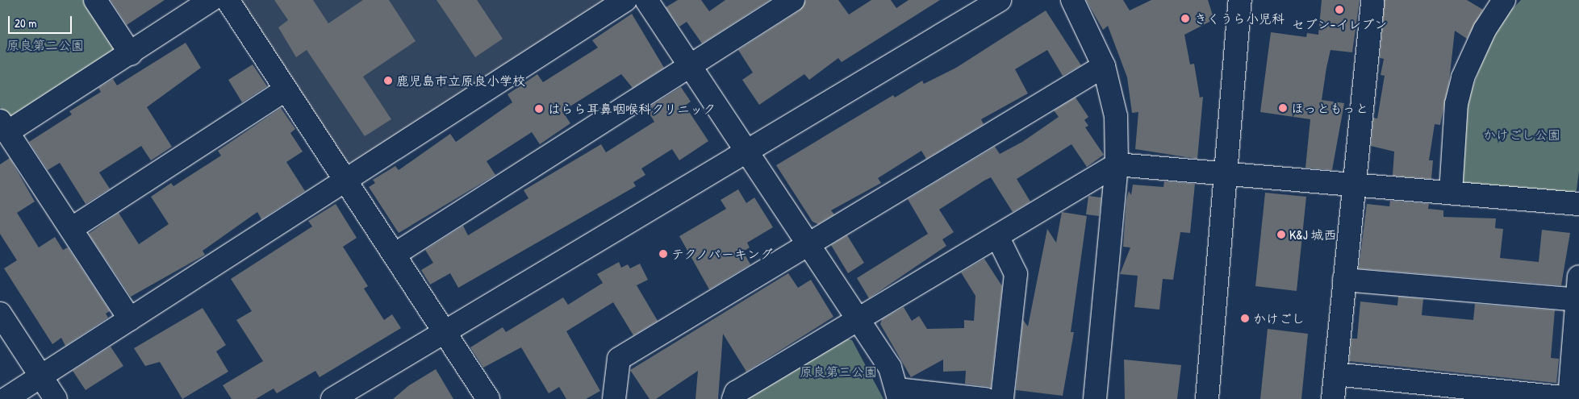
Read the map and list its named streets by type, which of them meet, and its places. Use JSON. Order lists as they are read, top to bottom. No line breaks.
{"parks":["原良第二公園","かけごし公園","原良第三公園"],"places":["セブン-イレブン","きくうら小児科","鹿児島市立原良小学校","ほっともっと","はらら耳鼻咽喉科クリニック","K&J 城西","テクノパーキング","かけごし"],"scale_bar":"20 m"}
